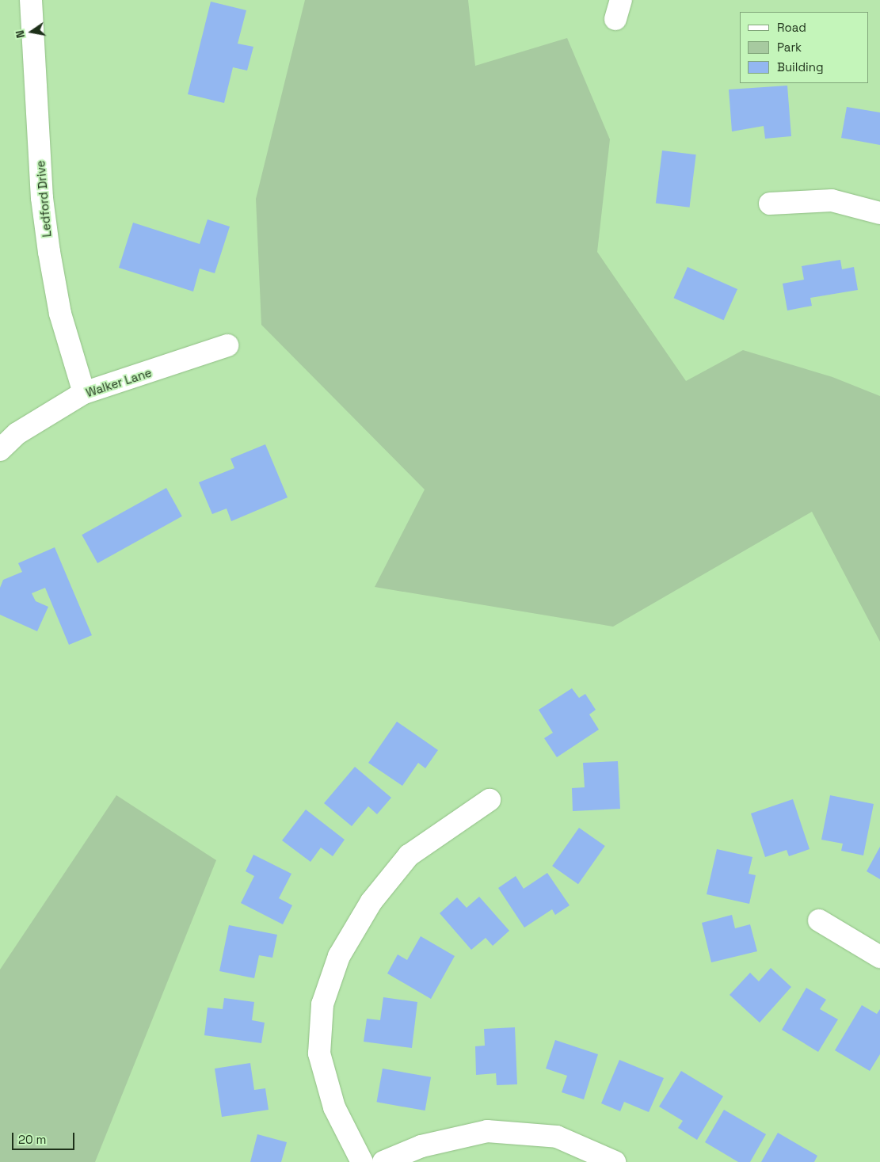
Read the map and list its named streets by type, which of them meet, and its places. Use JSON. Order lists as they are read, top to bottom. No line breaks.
{"streets":{"street":["Ledford Drive","Walker Lane"]},"crossings":[["Ledford Drive","Walker Lane"]],"legend":["Road","Park","Building"],"scale_bar":"20 m","north":"left"}
